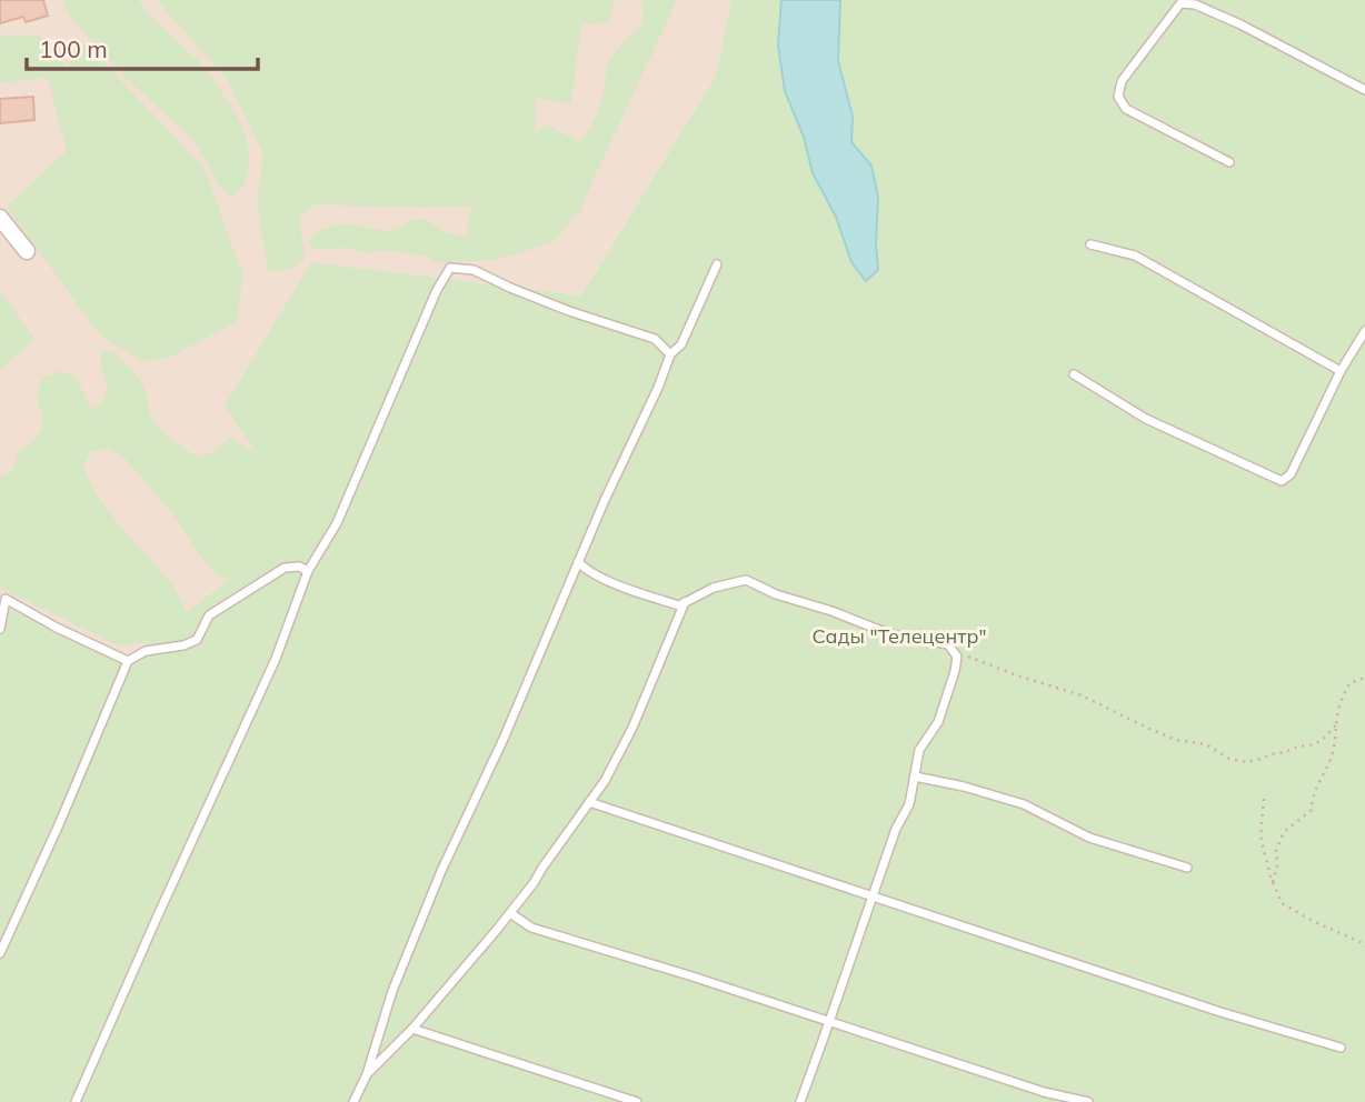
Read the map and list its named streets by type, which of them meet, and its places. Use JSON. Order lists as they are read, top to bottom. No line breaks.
{"parks":["Сады \"Телецентр\""],"scale_bar":"100 m"}
